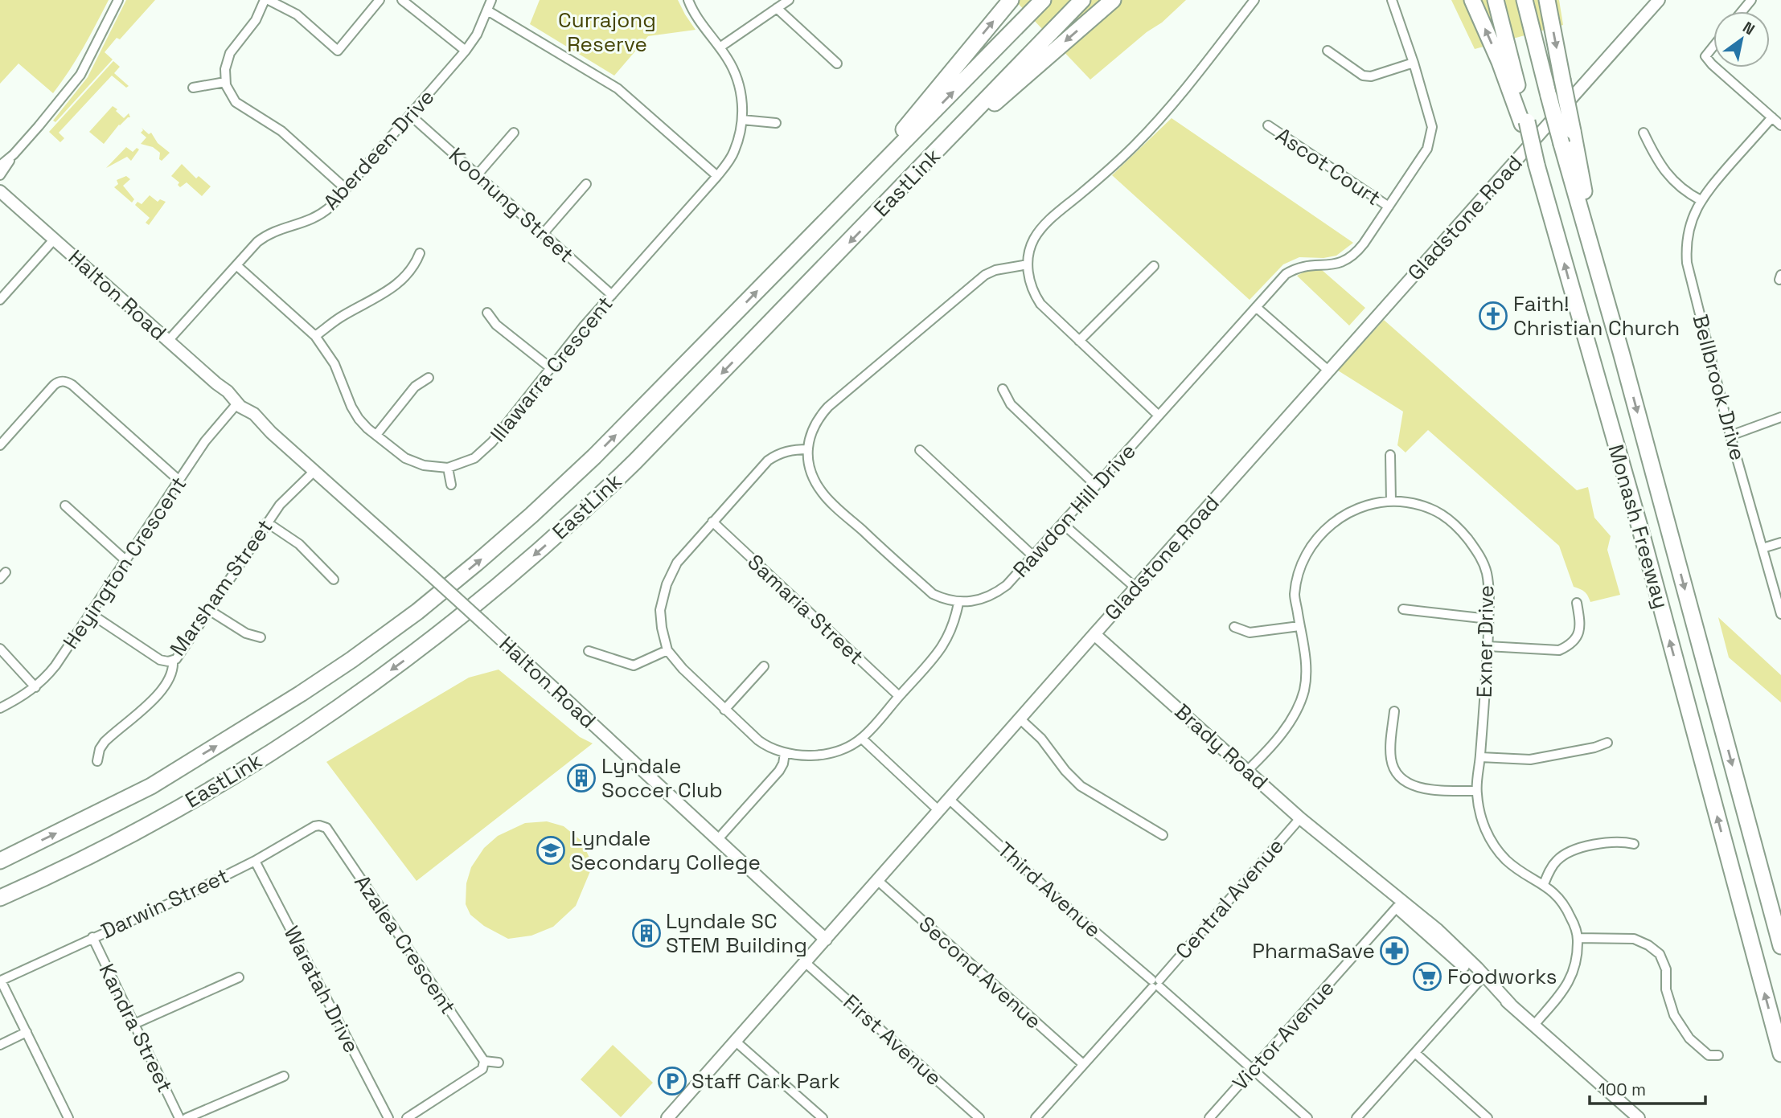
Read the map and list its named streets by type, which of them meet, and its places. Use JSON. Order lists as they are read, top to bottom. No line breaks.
{"streets":{"highway":["EastLink","Monash Freeway"],"main road":["Gladstone Road","Halton Road","Brady Road"],"street":["Aberdeen Drive","Ascot Court","Koonung Street","Illawarra Crescent","Bellbrook Drive","Rawdon Hill Drive","Heyington Crescent","Marsham Street","Samaria Street","Exner Drive","Third Avenue","Central Avenue","Darwin Street","Azalea Crescent","Second Avenue","Waratah Drive","Kandra Street","Victor Avenue","First Avenue"]},"crossings":[["Aberdeen Drive","Koonung Street"],["Aberdeen Drive","Halton Road"],["Aberdeen Drive","Illawarra Crescent"],["Ascot Court","Rawdon Hill Drive"],["Koonung Street","Illawarra Crescent"],["Gladstone Road","Halton Road"],["Gladstone Road","Brady Road"],["Gladstone Road","Third Avenue"],["Gladstone Road","Second Avenue"],["Gladstone Road","First Avenue"],["Halton Road","Heyington Crescent"],["Halton Road","Marsham Street"],["Heyington Crescent","Marsham Street"],["Exner Drive","Brady Road"],["Brady Road","Central Avenue"],["Brady Road","Victor Avenue"],["Third Avenue","Central Avenue"],["Third Avenue","Victor Avenue"],["Central Avenue","Second Avenue"],["Darwin Street","Azalea Crescent"],["Darwin Street","Waratah Drive"],["Darwin Street","Kandra Street"]],"parks":["Currajong Reserve"],"places":{"church":["Faith! Christian Church"],"building":["Lyndale Soccer Club","Lyndale SC STEM Building"],"school or university":["Lyndale Secondary College"],"pharmacy":["PharmaSave"],"supermarket":["Foodworks"],"parking":["Staff Cark Park"]},"scale_bar":"100 m","north":"top right"}
